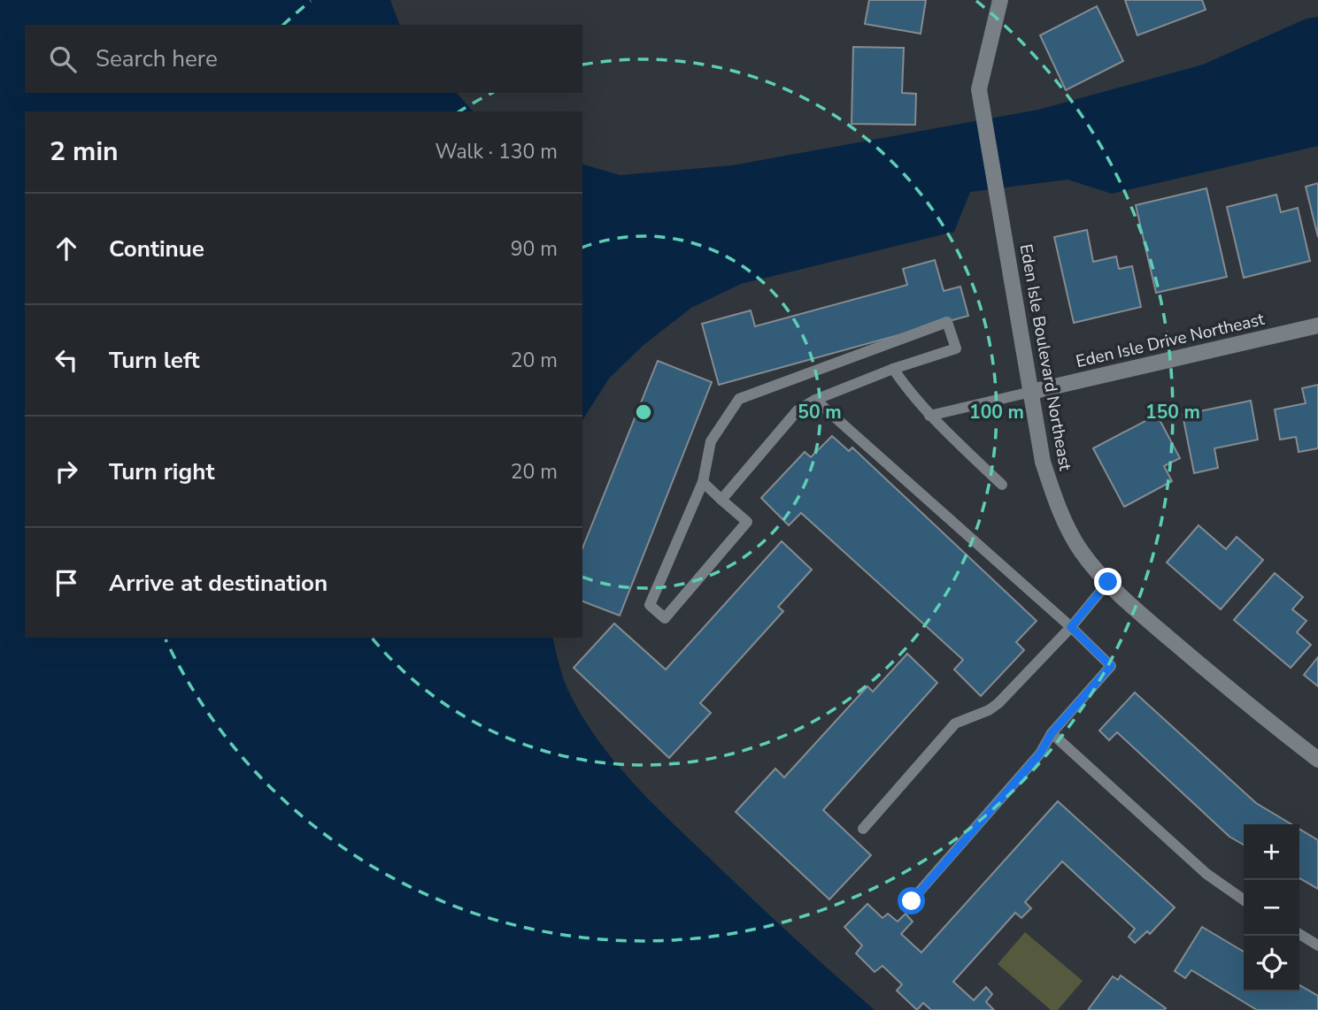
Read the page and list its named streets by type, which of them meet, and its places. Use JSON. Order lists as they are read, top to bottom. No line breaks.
{"streets":{"street":["Eden Isle Drive Northeast","Eden Isle Boulevard Northeast"]},"crossings":[["Eden Isle Drive Northeast","Eden Isle Boulevard Northeast"]],"page":{"search":"Search here","heading":["2 min","Walk · 130 m"],"list":[["Continue","90 m"],["Turn left","20 m"],["Turn right","20 m"],"Arrive at destination"],"map_buttons":["+","−"]},"rings":["50 m","100 m","150 m"]}
